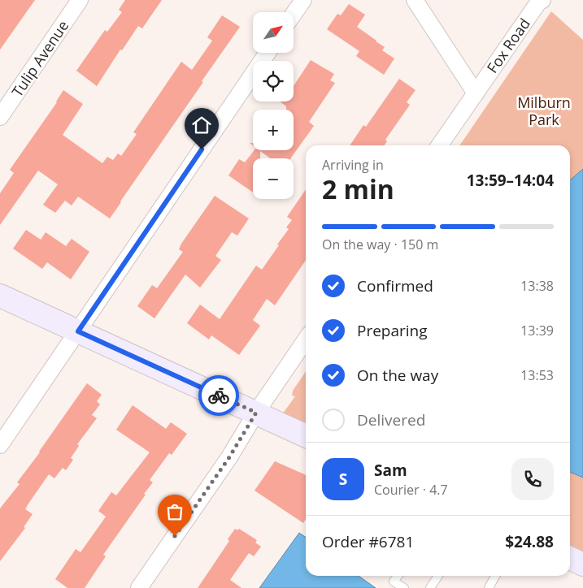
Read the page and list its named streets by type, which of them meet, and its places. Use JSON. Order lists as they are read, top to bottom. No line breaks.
{"streets":{"street":["Fox Road","Tulip Avenue"]},"parks":["Milburn Park"],"north":"top right","page":{"map_buttons":["+","−"],"heading":["2 min","Arriving in","13:59–14:04"],"panel":["Sam","Courier · 4.7","Order #6781","$24.88"],"bar":"On the way · 150 m","list":[["Confirmed","13:38"],["Preparing","13:39"],["On the way","13:53"],"Delivered"],"round":"S"}}
